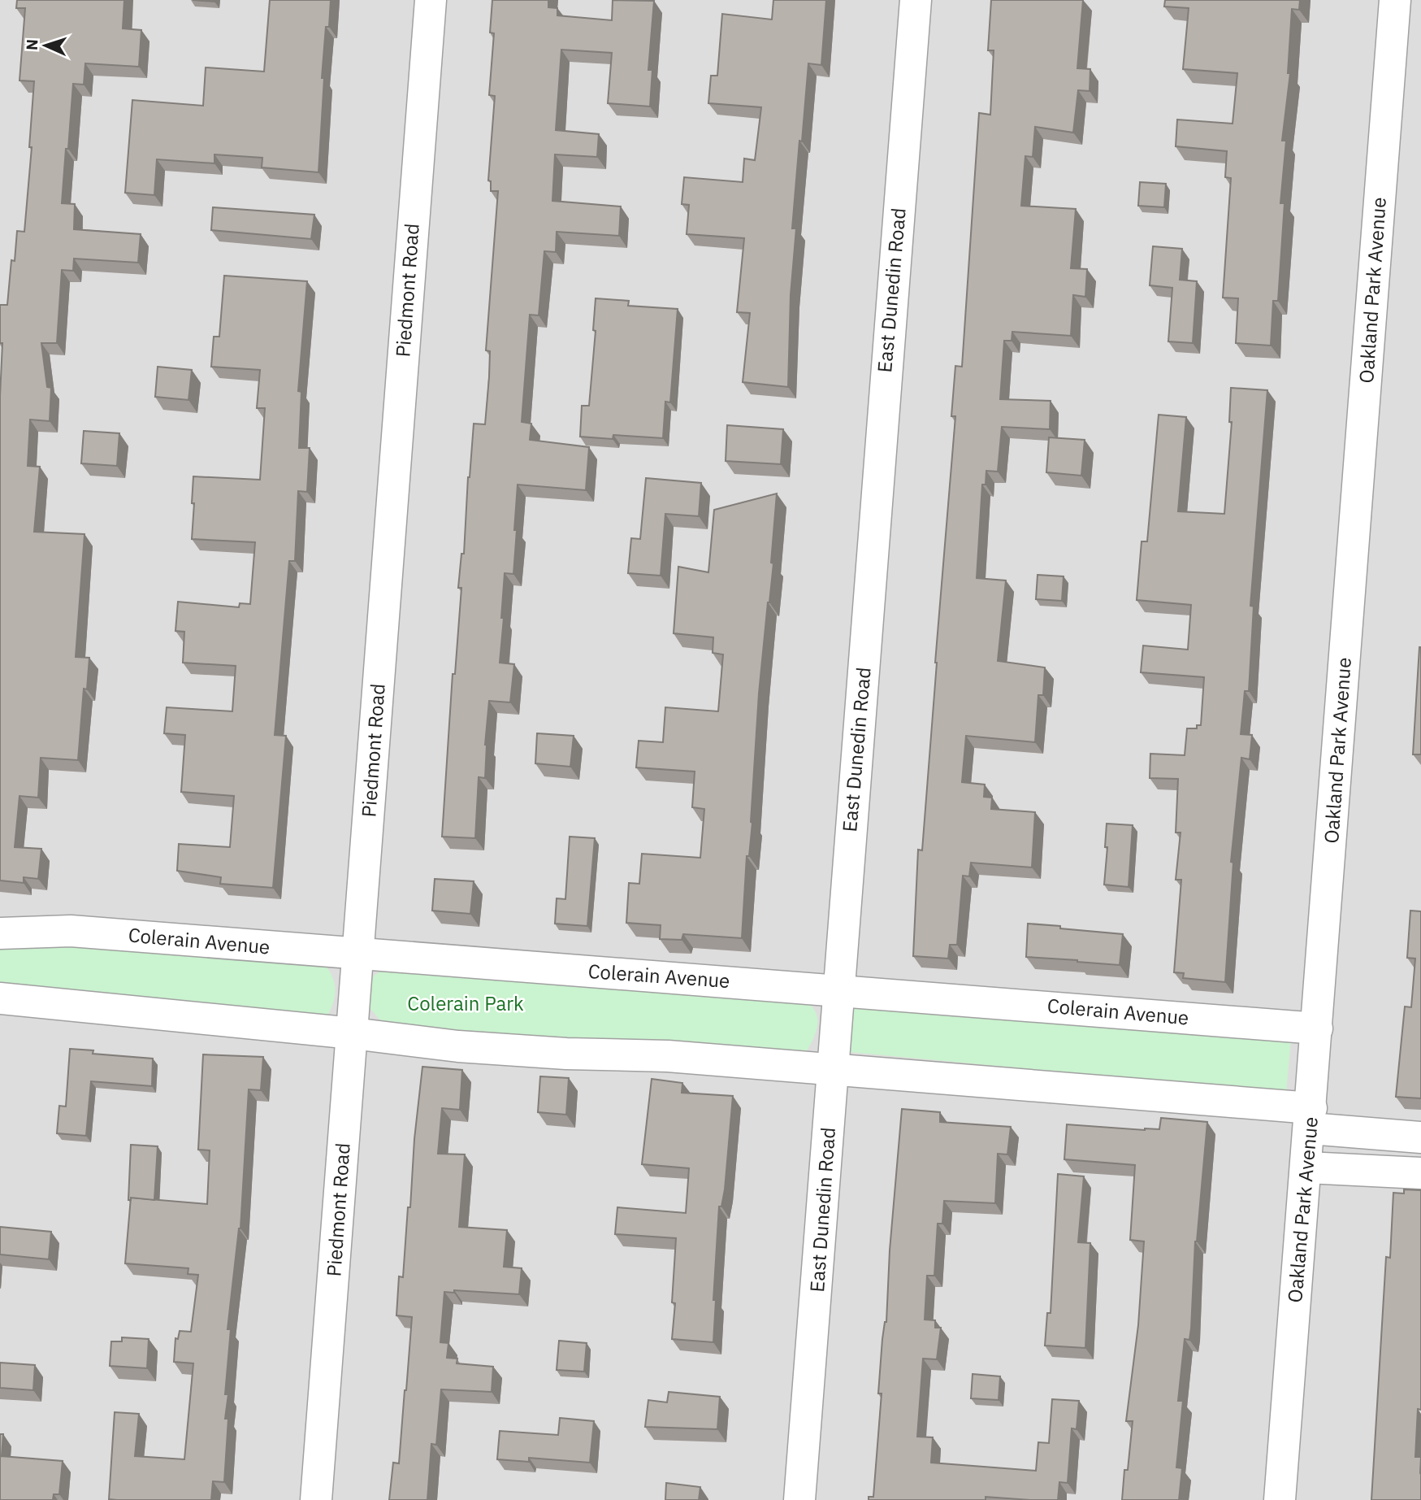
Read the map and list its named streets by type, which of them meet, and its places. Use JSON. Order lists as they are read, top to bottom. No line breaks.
{"streets":{"street":["Piedmont Road","East Dunedin Road","Oakland Park Avenue","Colerain Avenue"]},"crossings":[["Piedmont Road","Colerain Avenue"],["East Dunedin Road","Colerain Avenue"],["Oakland Park Avenue","Colerain Avenue"]],"parks":["Colerain Park"],"north":"left"}
